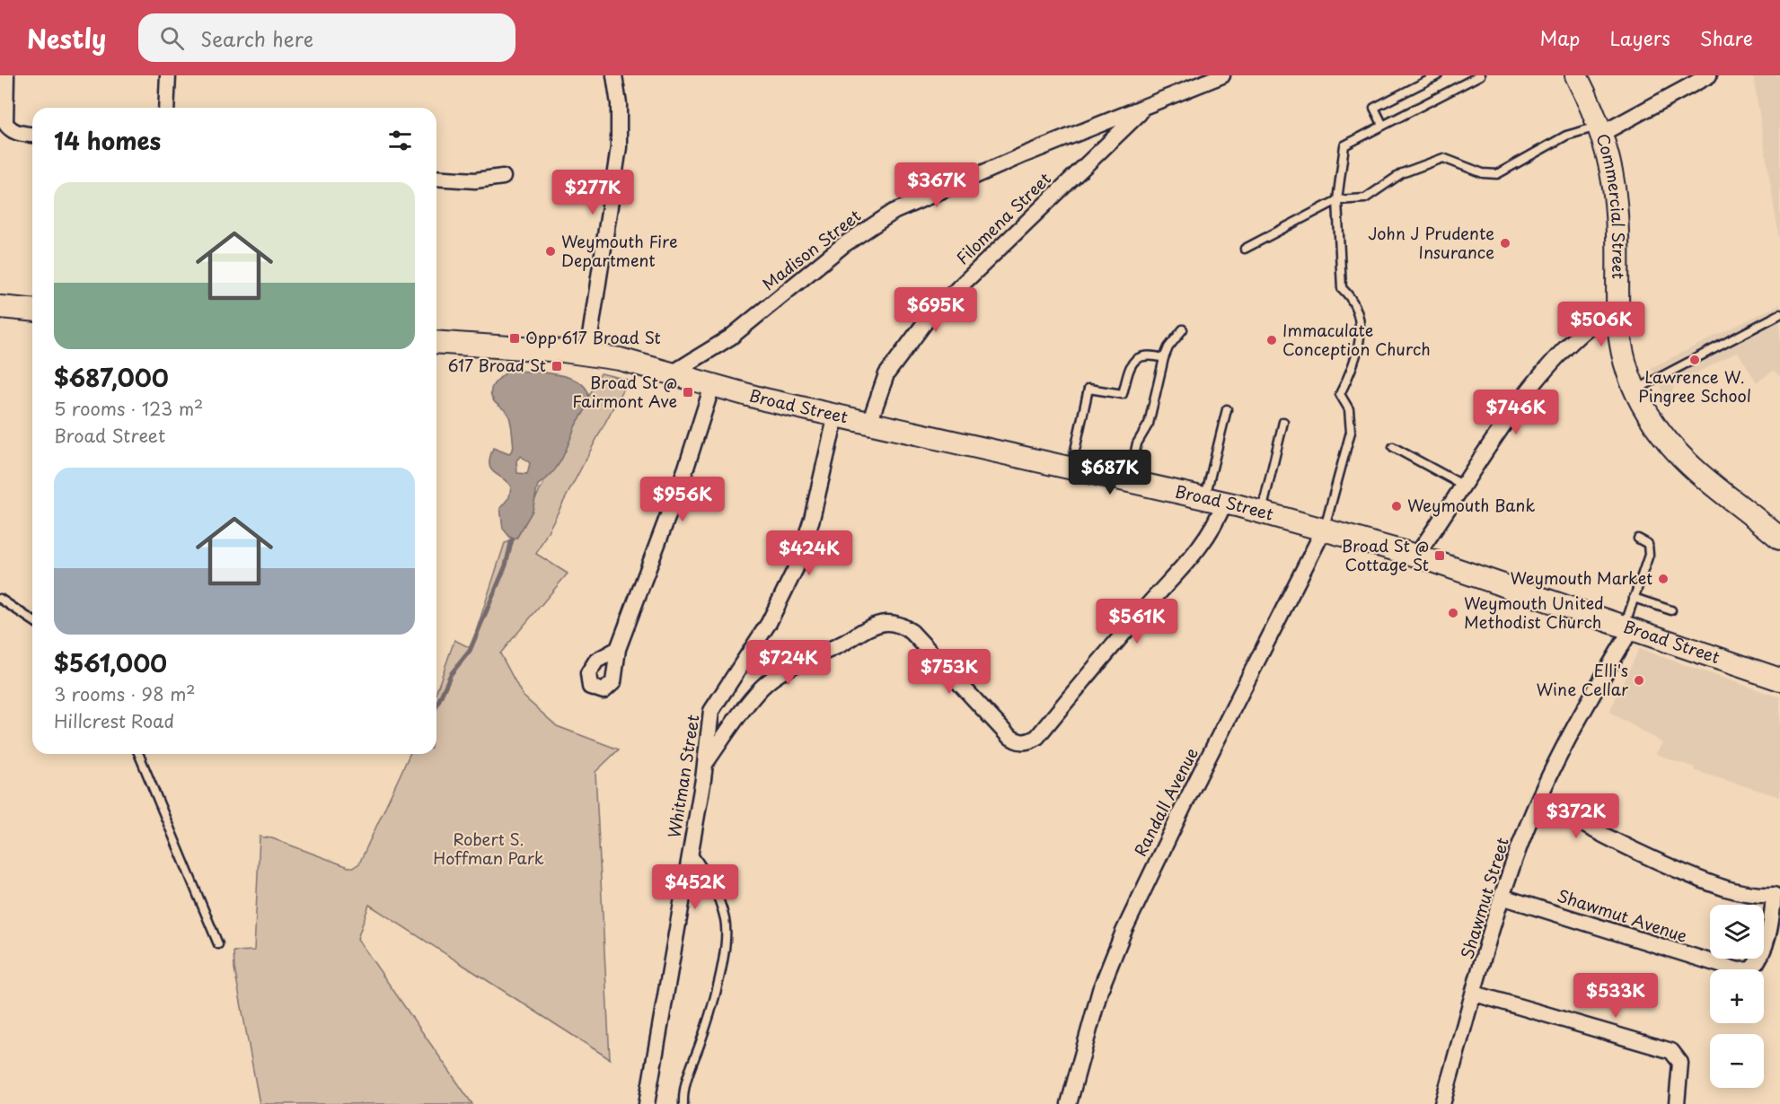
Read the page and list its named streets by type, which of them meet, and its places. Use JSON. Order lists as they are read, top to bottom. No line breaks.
{"streets":{"main road":["Commercial Street","Broad Street"],"street":["Filomena Street","Madison Street","Whitman Street","Randall Avenue","Shawmut Street","Shawmut Avenue"]},"crossings":[["Filomena Street","Madison Street"],["Filomena Street","Broad Street"],["Madison Street","Broad Street"],["Broad Street","Whitman Street"],["Broad Street","Randall Avenue"],["Broad Street","Shawmut Street"],["Shawmut Street","Shawmut Avenue"]],"parks":["Robert S. Hoffman Park"],"places":{"other":["John J Prudente Insurance","Weymouth Fire Department","Immaculate Conception Church","Lawrence W. Pingree School","Weymouth Bank","Weymouth Market","Weymouth United Methodist Church","Elli's Wine Cellar"],"transit":["Opp 617 Broad St","617 Broad St","Broad St @ Fairmont Ave","Broad St @ Cottage St"]},"page":{"header":"Nestly","search":"Search here","nav":["Map","Layers","Share"],"heading":"14 homes","price":["$367K","$277K","$695K","$506K","$746K","$687K","$956K","$424K","$561K","$724K","$753K","$372K","$452K","$533K"],"list":[{"name":"$687,000","note":"5 rooms · 123 m² · Broad Street"},{"name":"$561,000","note":"3 rooms · 98 m² · Hillcrest Road"}],"map_buttons":["+","−"]}}
